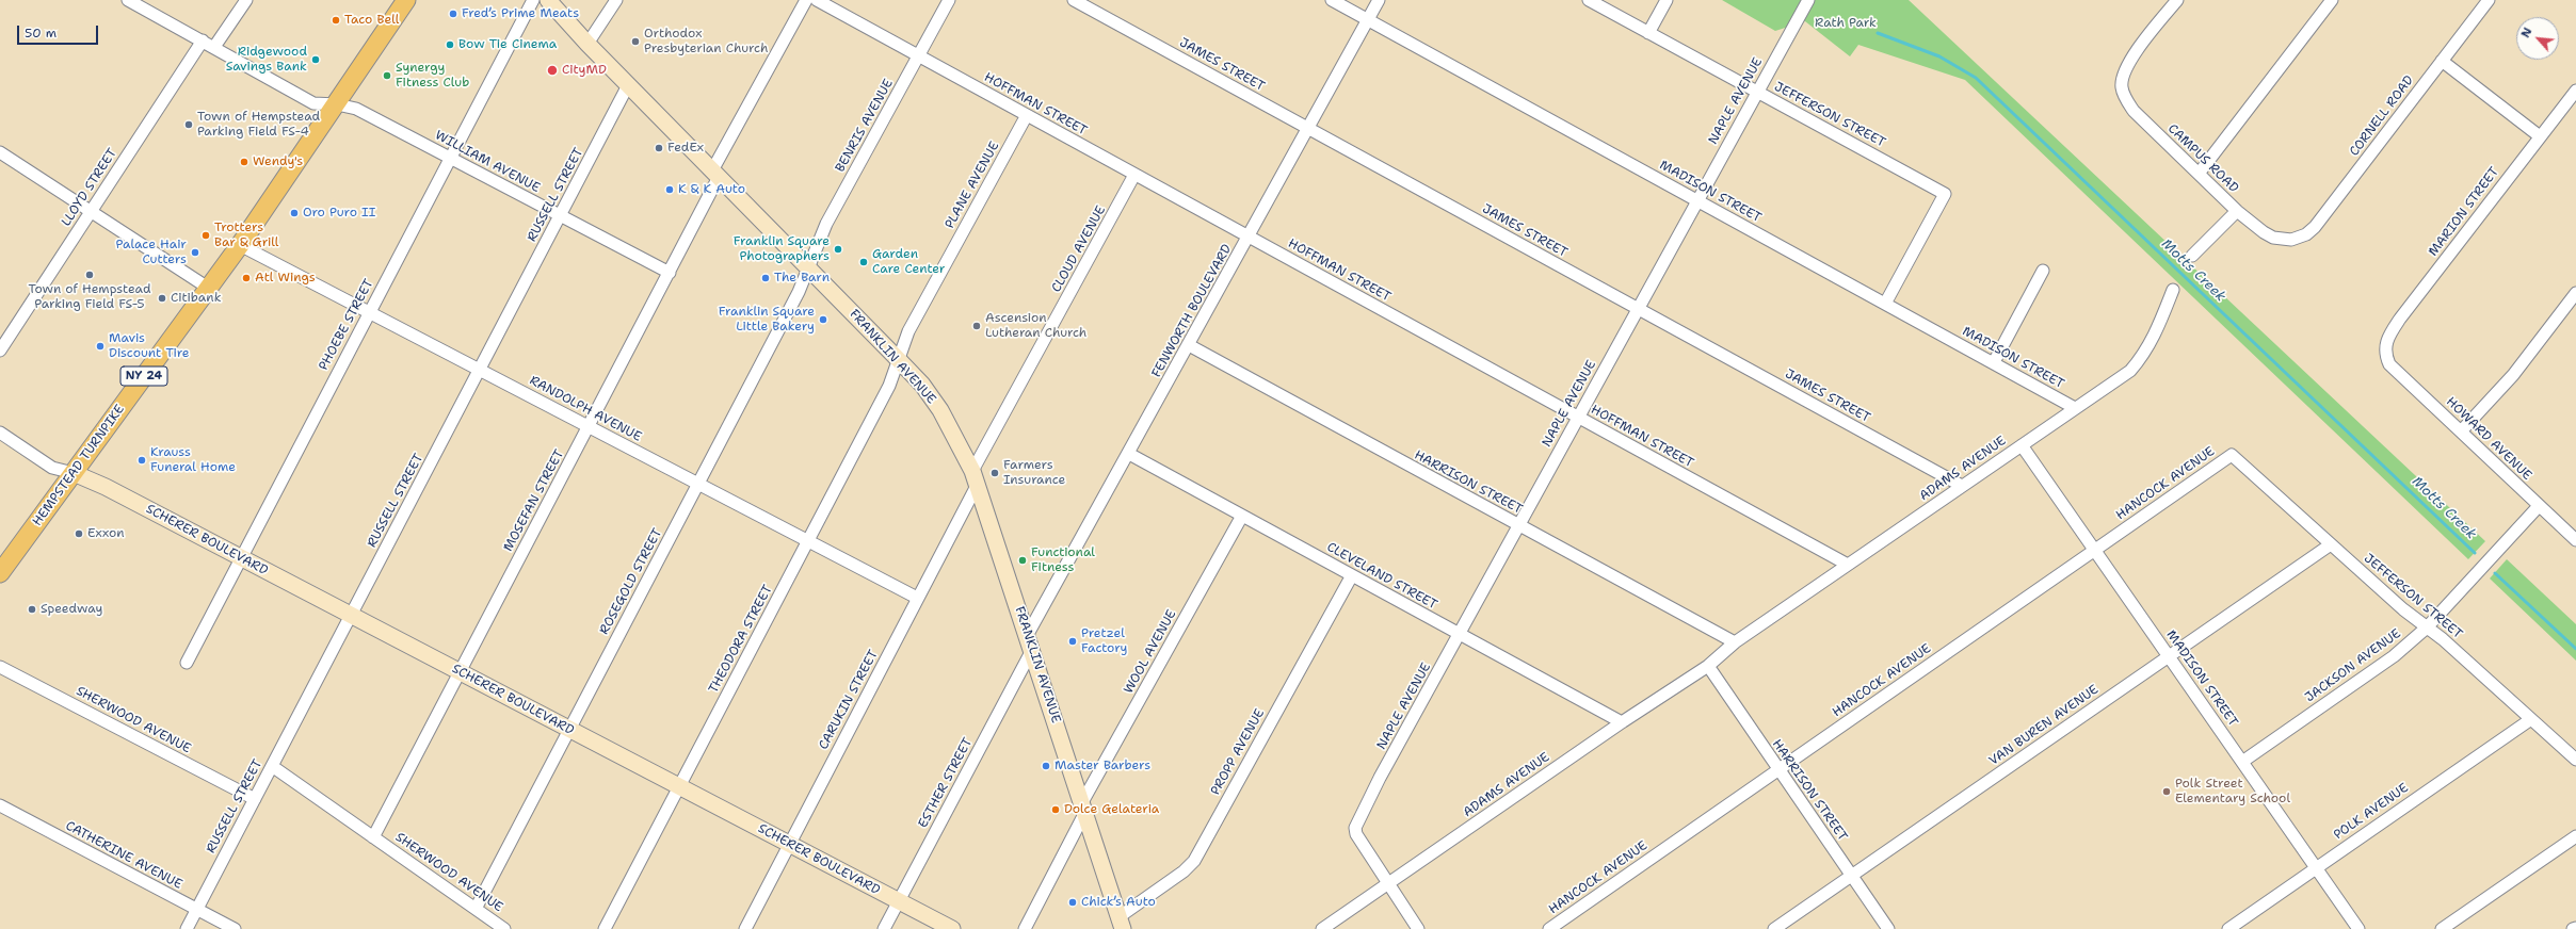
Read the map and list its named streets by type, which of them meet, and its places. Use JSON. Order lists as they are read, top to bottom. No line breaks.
{"streets":{"main road":["FRANKLIN AVENUE","NY 24","HEMPSTEAD TURNPIKE","SCHERER BOULEVARD"],"street":["JAMES STREET","NAPLE AVENUE","HOFFMAN STREET","JEFFERSON STREET","CORNELL ROAD","BENRIS AVENUE","CAMPUS ROAD","WILLIAM AVENUE","PLANE AVENUE","LLOYD STREET","MADISON STREET","RUSSELL STREET","MARION STREET","CLOUD AVENUE","FENWORTH BOULEVARD","PHOEBE STREET","RANDOLPH AVENUE","HOWARD AVENUE","ADAMS AVENUE","HARRISON STREET","HANCOCK AVENUE","MOSEFAN STREET","CLEVELAND STREET","ROSEGOLD STREET","THEODORA STREET","WOOL AVENUE","JACKSON AVENUE","CARUKIN STREET","SHERWOOD AVENUE","VAN BUREN AVENUE","PROPP AVENUE","ESTHER STREET","POLK AVENUE","CATHERINE AVENUE"]},"crossings":[["JAMES STREET","NAPLE AVENUE"],["JAMES STREET","FENWORTH BOULEVARD"],["JAMES STREET","ADAMS AVENUE"],["NAPLE AVENUE","HOFFMAN STREET"],["NAPLE AVENUE","JEFFERSON STREET"],["NAPLE AVENUE","MADISON STREET"],["NAPLE AVENUE","ADAMS AVENUE"],["NAPLE AVENUE","HARRISON STREET"],["NAPLE AVENUE","CLEVELAND STREET"],["HOFFMAN STREET","BENRIS AVENUE"],["HOFFMAN STREET","PLANE AVENUE"],["HOFFMAN STREET","CLOUD AVENUE"],["HOFFMAN STREET","FENWORTH BOULEVARD"],["HOFFMAN STREET","ADAMS AVENUE"],["JEFFERSON STREET","MADISON STREET"],["JEFFERSON STREET","HANCOCK AVENUE"],["JEFFERSON STREET","JACKSON AVENUE"],["JEFFERSON STREET","VAN BUREN AVENUE"],["JEFFERSON STREET","POLK AVENUE"],["CORNELL ROAD","CAMPUS ROAD"],["BENRIS AVENUE","FRANKLIN AVENUE"],["BENRIS AVENUE","ROSEGOLD STREET"],["WILLIAM AVENUE","LLOYD STREET"],["WILLIAM AVENUE","RUSSELL STREET"],["WILLIAM AVENUE","PHOEBE STREET"],["WILLIAM AVENUE","HEMPSTEAD TURNPIKE"],["WILLIAM AVENUE","MOSEFAN STREET"],["PLANE AVENUE","FRANKLIN AVENUE"],["PLANE AVENUE","THEODORA STREET"],["MADISON STREET","FENWORTH BOULEVARD"],["MADISON STREET","ADAMS AVENUE"],["MADISON STREET","HANCOCK AVENUE"],["MADISON STREET","JACKSON AVENUE"],["MADISON STREET","VAN BUREN AVENUE"],["MADISON STREET","POLK AVENUE"],["RUSSELL STREET","FRANKLIN AVENUE"],["RUSSELL STREET","RANDOLPH AVENUE"],["RUSSELL STREET","SCHERER BOULEVARD"],["RUSSELL STREET","SHERWOOD AVENUE"],["RUSSELL STREET","CATHERINE AVENUE"],["MARION STREET","HOWARD AVENUE"],["CLOUD AVENUE","FRANKLIN AVENUE"],["CLOUD AVENUE","CARUKIN STREET"],["FENWORTH BOULEVARD","FRANKLIN AVENUE"],["FENWORTH BOULEVARD","HARRISON STREET"],["FENWORTH BOULEVARD","CLEVELAND STREET"],["PHOEBE STREET","RANDOLPH AVENUE"],["PHOEBE STREET","SCHERER BOULEVARD"],["FRANKLIN AVENUE","MOSEFAN STREET"],["FRANKLIN AVENUE","ROSEGOLD STREET"],["FRANKLIN AVENUE","THEODORA STREET"],["FRANKLIN AVENUE","WOOL AVENUE"],["FRANKLIN AVENUE","CARUKIN STREET"],["FRANKLIN AVENUE","PROPP AVENUE"],["FRANKLIN AVENUE","ESTHER STREET"],["RANDOLPH AVENUE","HEMPSTEAD TURNPIKE"],["RANDOLPH AVENUE","MOSEFAN STREET"],["RANDOLPH AVENUE","ROSEGOLD STREET"],["RANDOLPH AVENUE","THEODORA STREET"],["RANDOLPH AVENUE","CARUKIN STREET"],["HOWARD AVENUE","JACKSON AVENUE"],["HEMPSTEAD TURNPIKE","SCHERER BOULEVARD"],["ADAMS AVENUE","HARRISON STREET"],["ADAMS AVENUE","CLEVELAND STREET"],["HARRISON STREET","HANCOCK AVENUE"],["HARRISON STREET","VAN BUREN AVENUE"],["MOSEFAN STREET","SCHERER BOULEVARD"],["MOSEFAN STREET","SHERWOOD AVENUE"],["SCHERER BOULEVARD","ROSEGOLD STREET"],["SCHERER BOULEVARD","THEODORA STREET"],["SCHERER BOULEVARD","CARUKIN STREET"],["SCHERER BOULEVARD","ESTHER STREET"],["CLEVELAND STREET","WOOL AVENUE"],["CLEVELAND STREET","PROPP AVENUE"],["ROSEGOLD STREET","SHERWOOD AVENUE"]],"water":["Motts Creek"],"parks":["Rath Park"],"places":["Fred’s Prime Meats","Taco Bell","Orthodox Presbyterian Church","Bow Tie Cinema","Ridgewood Savings Bank","CityMD","Synergy Fitness Club","Town of Hempstead Parking Field FS-4","FedEx","Wendy's","K & K Auto","Oro Puro II","Trotters Bar & Grill","Franklin Square Photographers","Palace Hair Cutters","Garden Care Center","Town of Hempstead Parking Field FS-5","Atl Wings","The Barn","Citibank","Franklin Square Little Bakery","Ascension Lutheran Church","Mavis Discount Tire","Krauss Funeral Home","Farmers Insurance","Exxon","Functional Fitness","Speedway","Pretzel Factory","Master Barbers","Polk Street Elementary School","Dolce Gelateria","Chick’s Auto"],"scale_bar":"50 m","north":"top left"}
